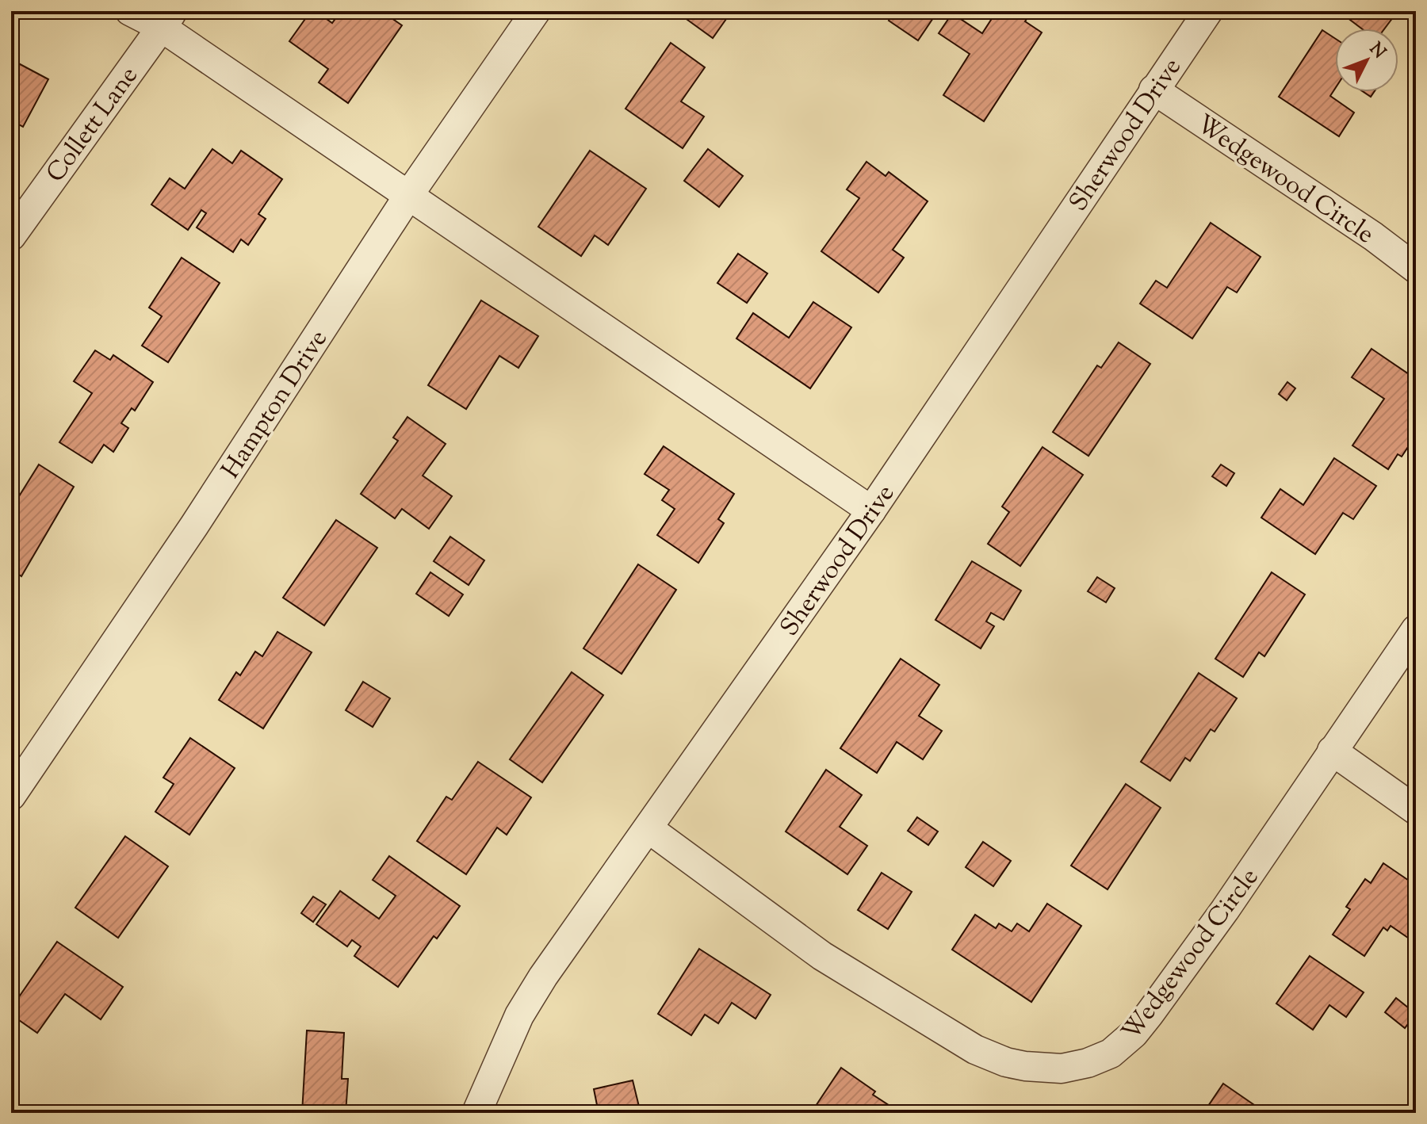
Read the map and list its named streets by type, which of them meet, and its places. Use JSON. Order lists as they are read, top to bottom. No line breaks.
{"streets":{"street":["Collett Lane","Sherwood Drive","Wedgewood Circle","Hampton Drive"]},"crossings":[["Sherwood Drive","Wedgewood Circle"]],"north":"top right"}
